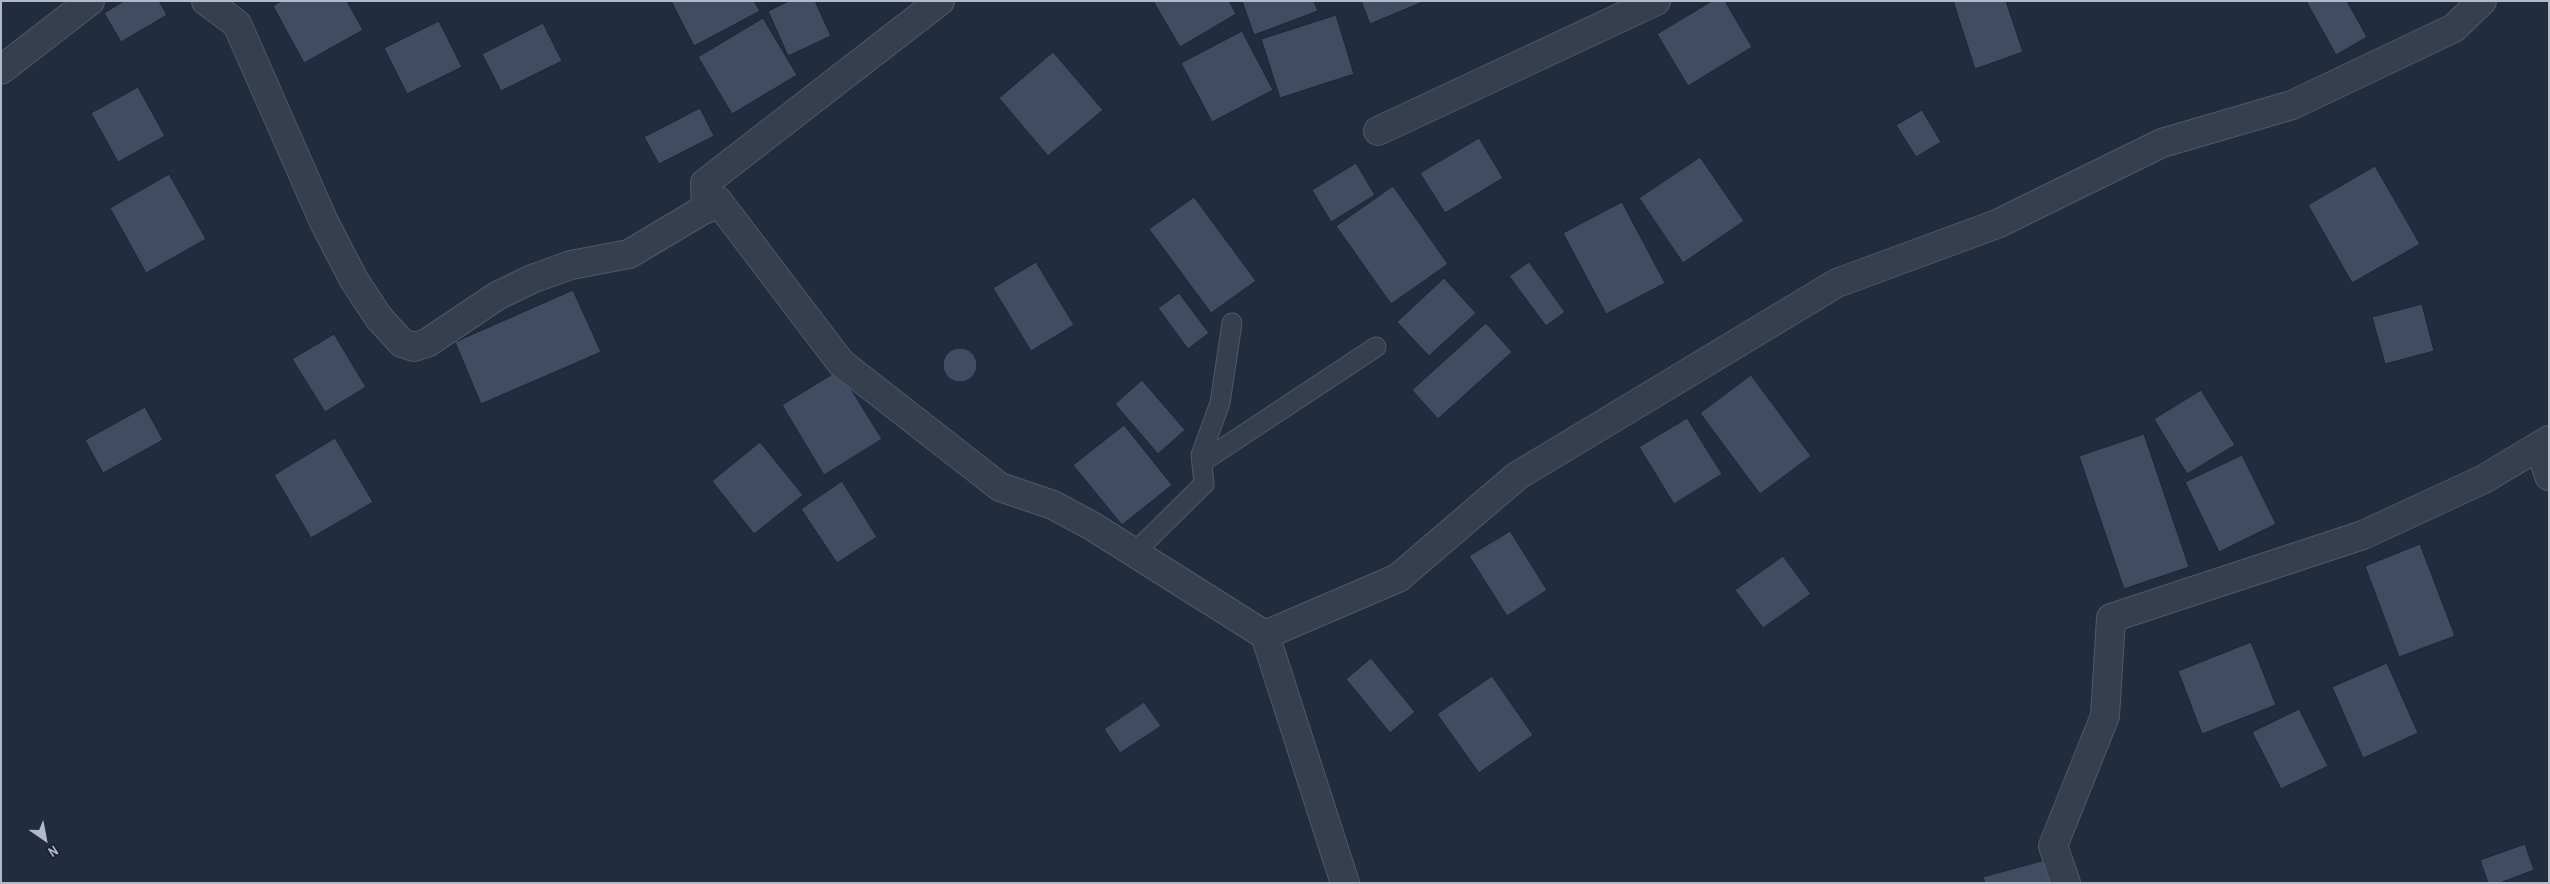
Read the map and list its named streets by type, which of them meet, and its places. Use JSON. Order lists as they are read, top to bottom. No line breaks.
{"north":"bottom right"}
